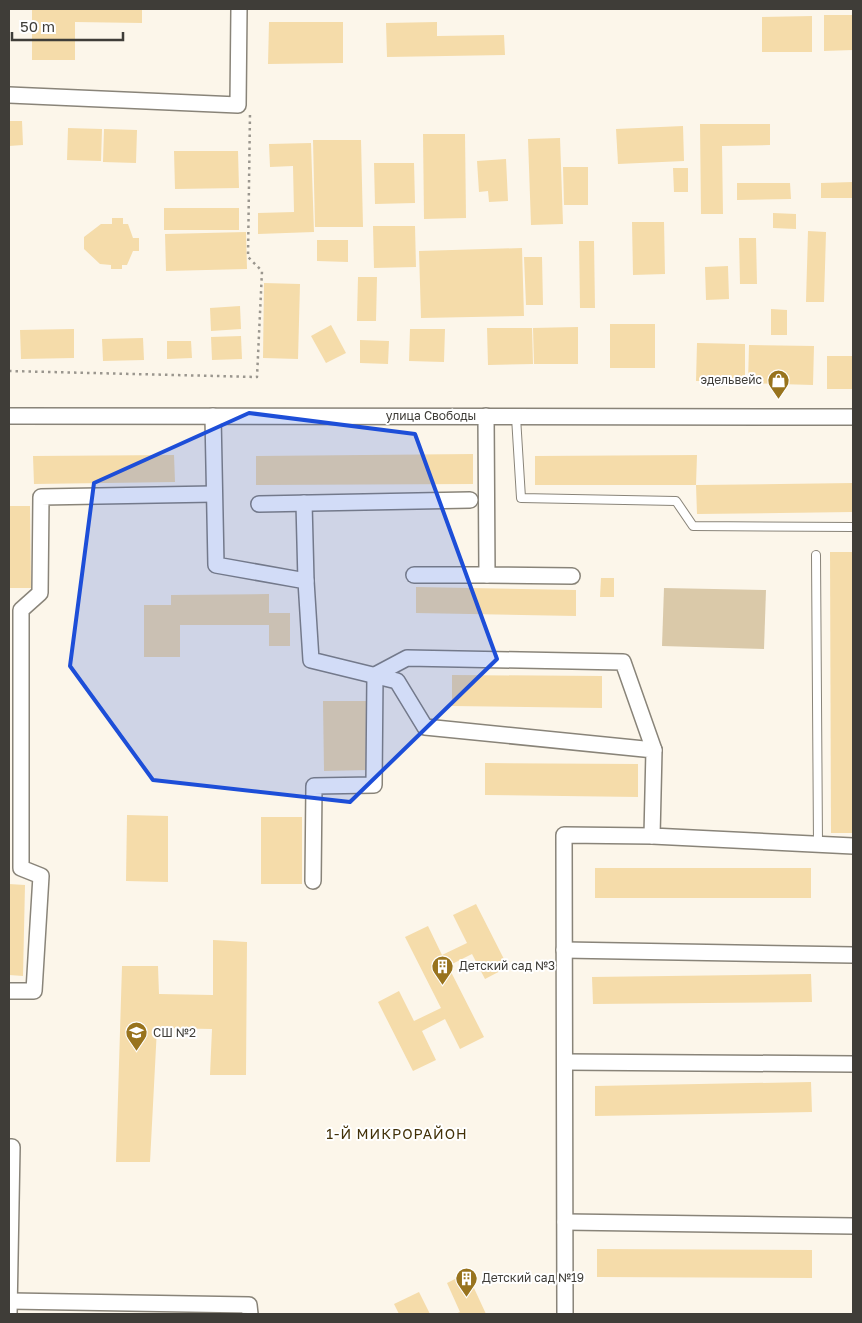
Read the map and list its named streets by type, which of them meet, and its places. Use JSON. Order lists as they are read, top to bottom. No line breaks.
{"streets":{"street":["улица Свободы"]},"districts":["1-Й МИКРОРАЙОН"],"places":{"shop":["эдельвейс"],"building":["Детский сад №3","Детский сад №19"],"school or university":["СШ №2"]},"scale_bar":"50 m"}
